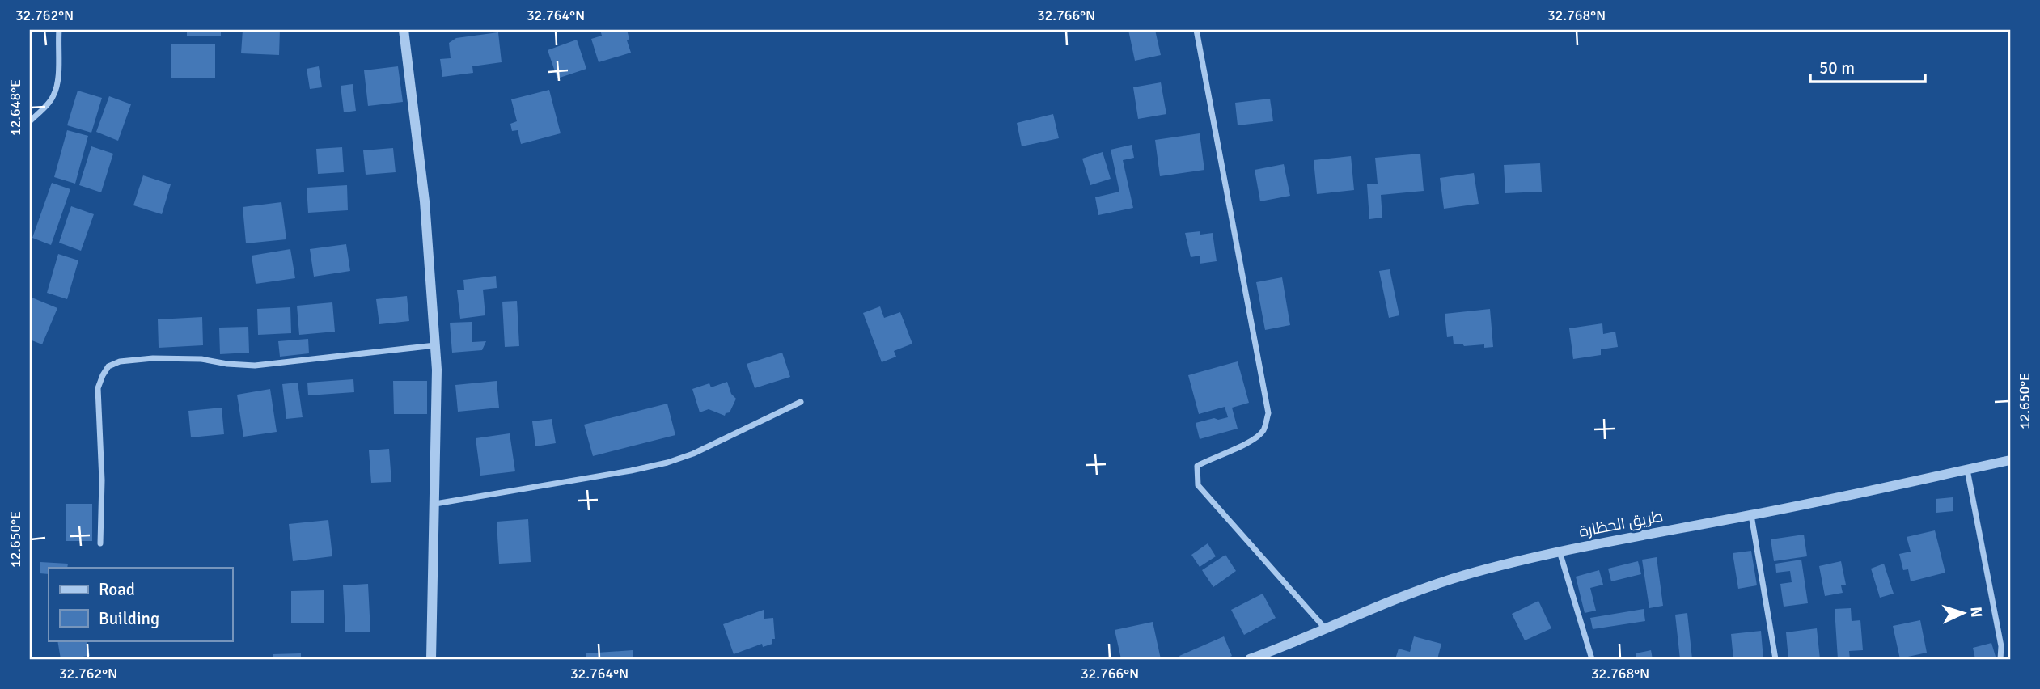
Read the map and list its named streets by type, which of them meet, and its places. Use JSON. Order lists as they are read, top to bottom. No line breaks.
{"streets":{"street":["طريق الحظارة"]},"legend":["Road","Building"],"scale_bar":"50 m","north":"right","coordinates":["32.762°N","32.764°N","32.766°N","32.768°N","12.648°E","12.650°E"]}
